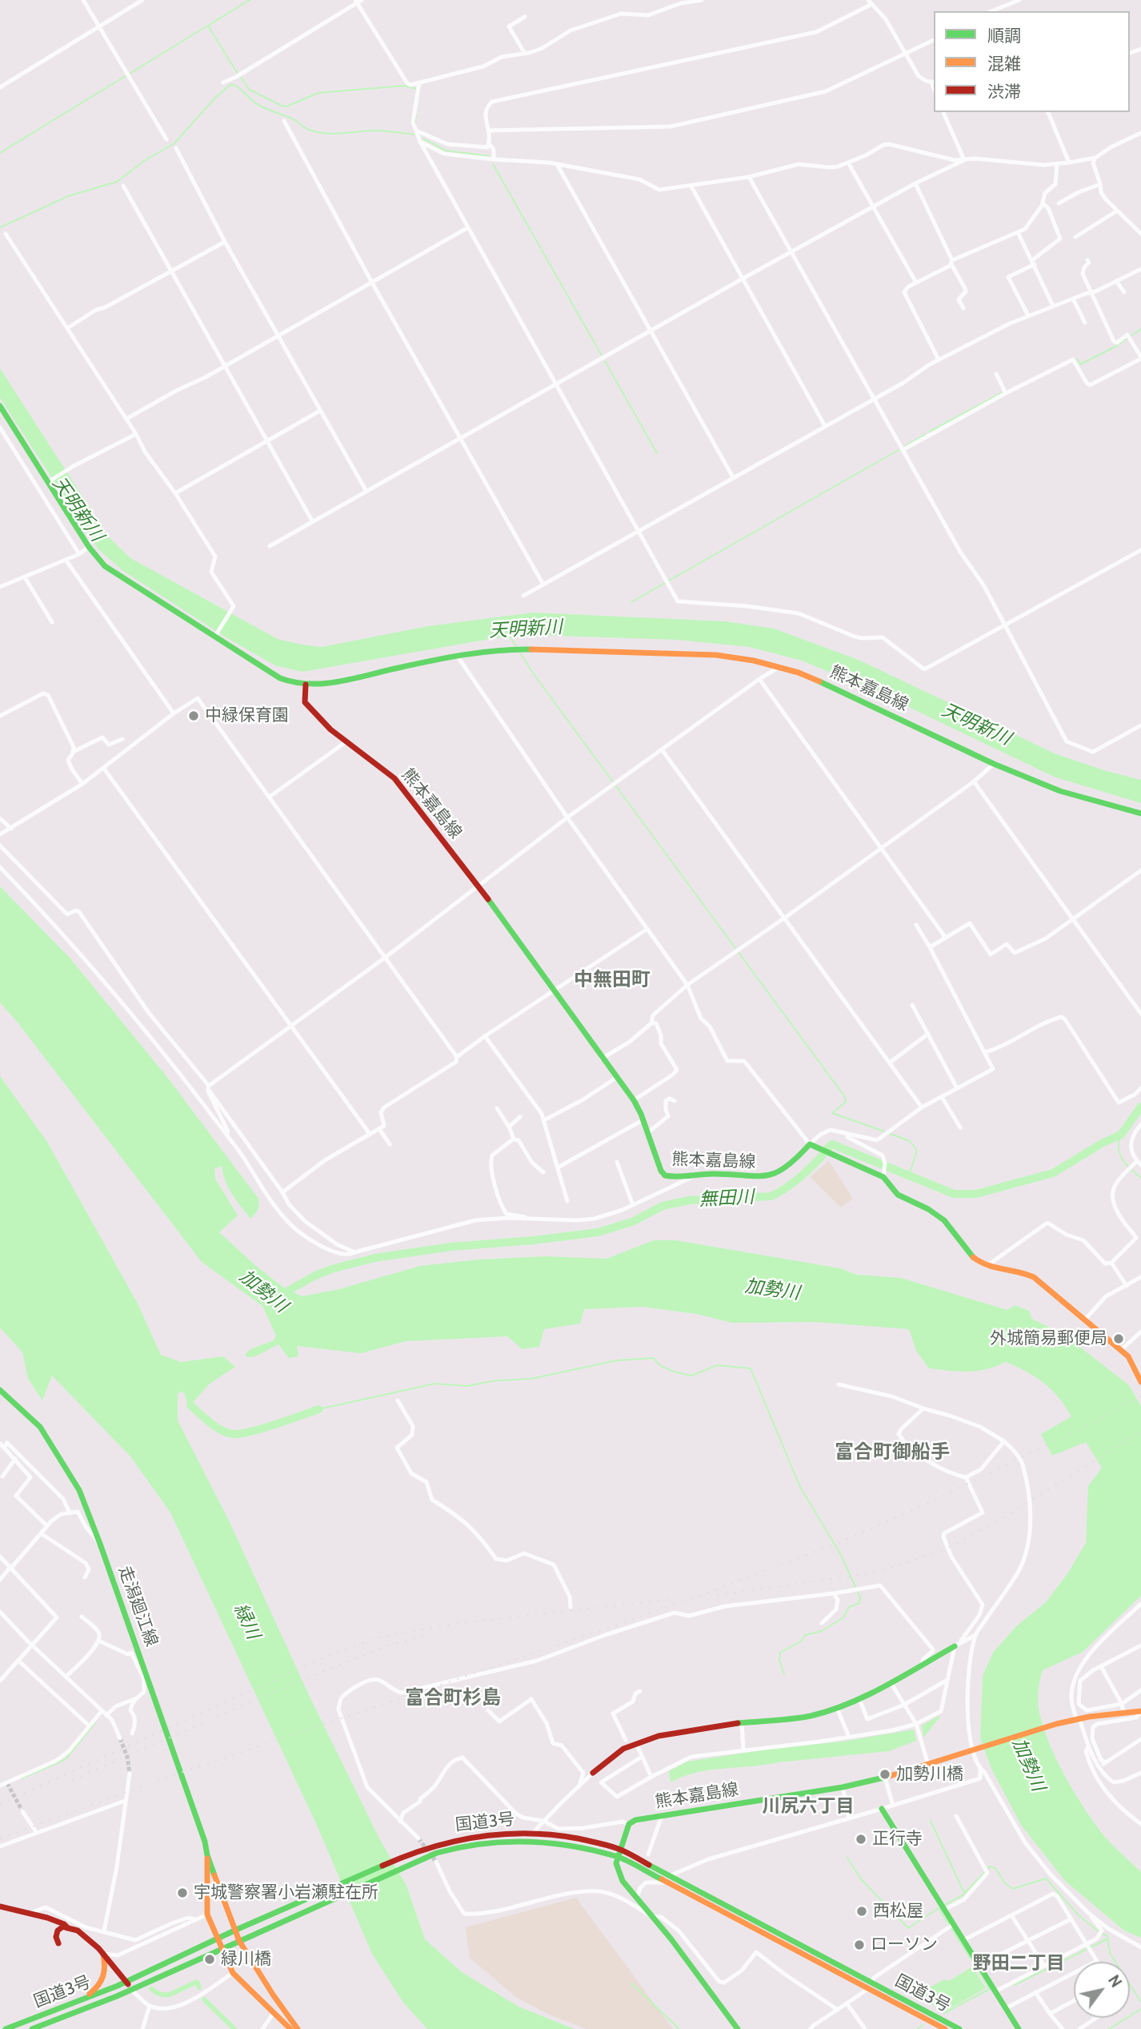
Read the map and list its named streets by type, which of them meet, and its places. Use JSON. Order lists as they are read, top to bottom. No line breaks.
{"streets":{"main road":["熊本嘉島線","走潟廻江線","国道3号"]},"crossings":[["走潟廻江線","国道3号"]],"districts":["中無田町","富合町御船手","富合町杉島","川尻六丁目","野田二丁目"],"water":["天明新川","無田川","加勢川","緑川"],"places":["中緑保育園","外城簡易郵便局","加勢川橋","正行寺","宇城警察署小岩瀬駐在所","西松屋","ローソン","緑川橋"],"legend":["順調","混雑","渋滞"],"north":"top right"}
